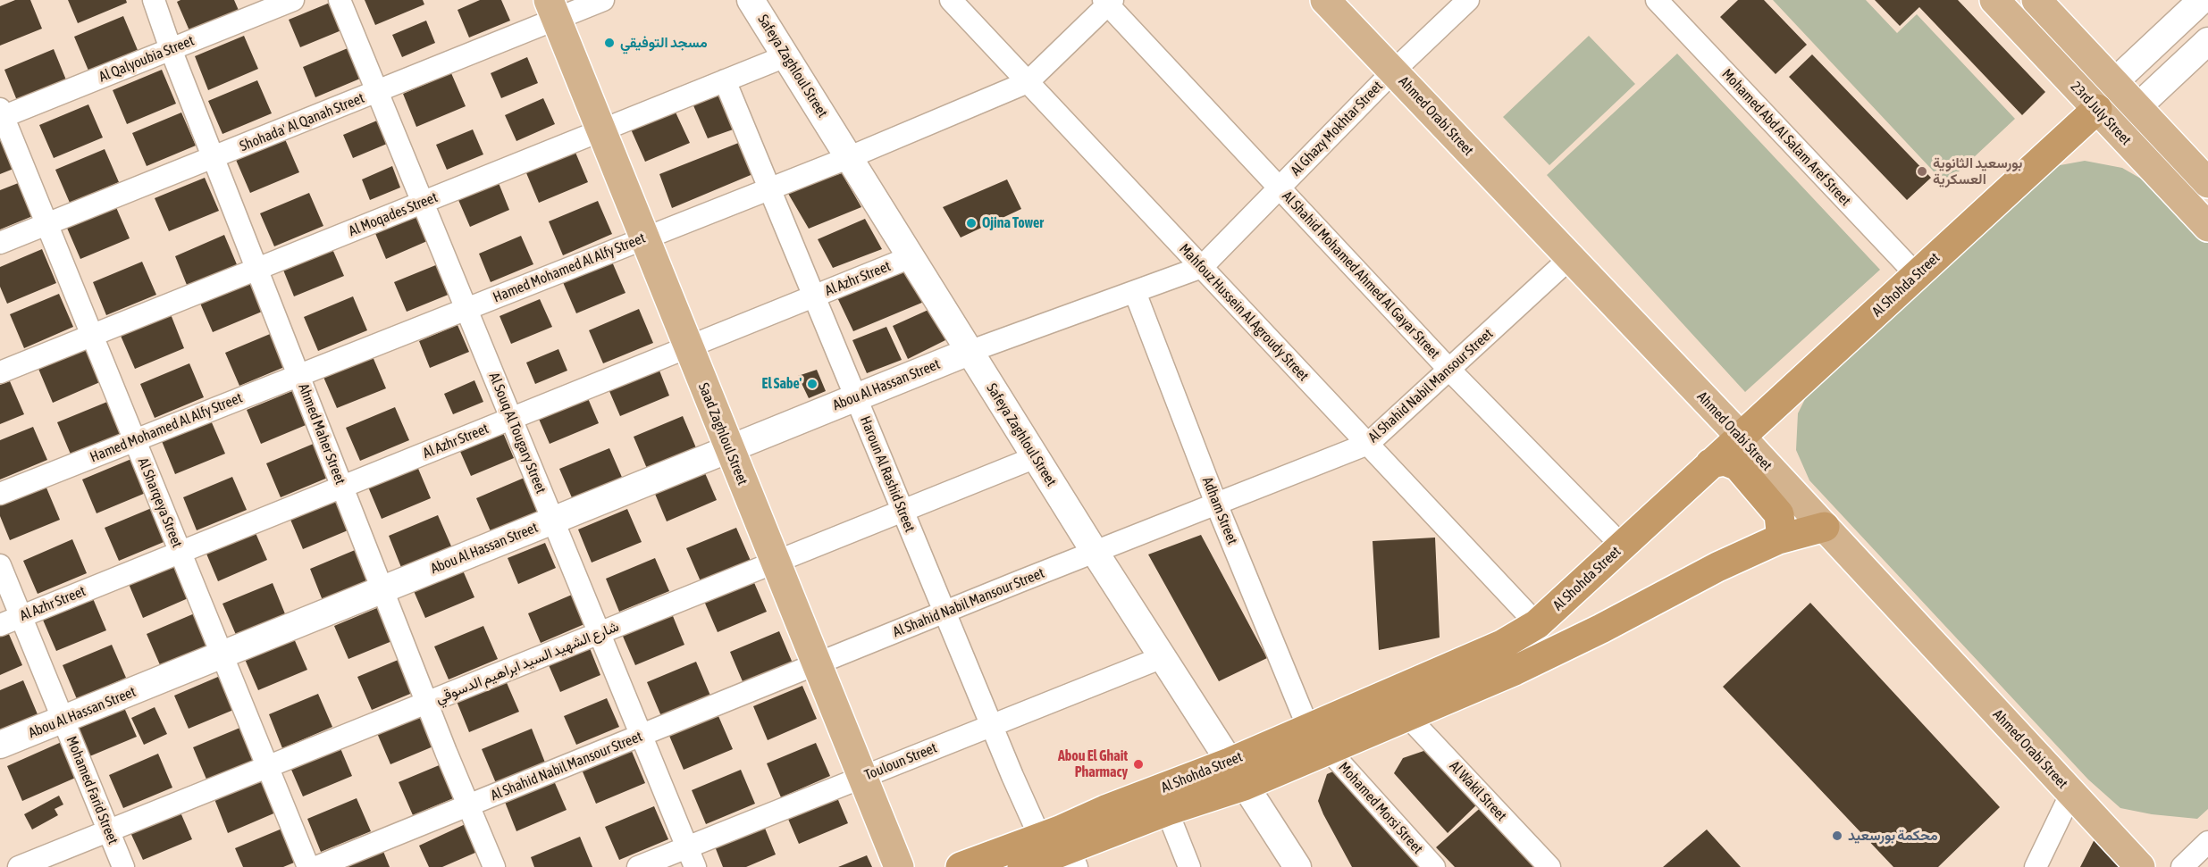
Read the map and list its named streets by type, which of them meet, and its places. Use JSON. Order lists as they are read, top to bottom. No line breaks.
{"streets":{"highway":["Al Shohda Street"],"main road":["23rd July Street","Ahmed Orabi Street","Saad Zaghloul Street"],"street":["Al Qalyoubia Street","Safeya Zaghloul Street","Shohada' Al Qanah Street","Al Ghazy Mokhtar Street","Mohamed Abd Al Salam Aref Street","Al Moqades Street","Hamed Mohamed Al Alfy Street","Al Shahid Mohamed Ahmed Al Gayar Street","Al Azhr Street","Mahfouz Hussein Al Agroudy Street","Abou Al Hassan Street","Al Shahid Nabil Mansour Street","Al Souq Al Tougary Street","Ahmed Maher Street","Haroun Al Rashid Street","Al Sharqeya Street","Adham Street","شارع الشهيد السيد ابراهيم الدسوقي","Touloun Street","Mohamed Farid Street","Al Wakil Street","Mohamed Morsi Street"]},"crossings":[["Al Qalyoubia Street","Ahmed Maher Street"],["Al Qalyoubia Street","Al Sharqeya Street"],["Safeya Zaghloul Street","Al Ghazy Mokhtar Street"],["Safeya Zaghloul Street","Al Moqades Street"],["Safeya Zaghloul Street","Hamed Mohamed Al Alfy Street"],["Safeya Zaghloul Street","Al Azhr Street"],["Safeya Zaghloul Street","Al Shohda Street"],["Safeya Zaghloul Street","Abou Al Hassan Street"],["Safeya Zaghloul Street","Al Shahid Nabil Mansour Street"],["Safeya Zaghloul Street","شارع الشهيد السيد ابراهيم الدسوقي"],["Safeya Zaghloul Street","Touloun Street"],["23rd July Street","Al Shohda Street"],["Ahmed Orabi Street","Al Ghazy Mokhtar Street"],["Ahmed Orabi Street","Al Shohda Street"],["Ahmed Orabi Street","Al Shahid Nabil Mansour Street"],["Shohada' Al Qanah Street","Al Souq Al Tougary Street"],["Shohada' Al Qanah Street","Ahmed Maher Street"],["Shohada' Al Qanah Street","Saad Zaghloul Street"],["Shohada' Al Qanah Street","Al Sharqeya Street"],["Al Ghazy Mokhtar Street","Al Shahid Mohamed Ahmed Al Gayar Street"],["Al Ghazy Mokhtar Street","Mahfouz Hussein Al Agroudy Street"],["Al Ghazy Mokhtar Street","Abou Al Hassan Street"],["Al Ghazy Mokhtar Street","Adham Street"],["Mohamed Abd Al Salam Aref Street","Al Shohda Street"],["Al Moqades Street","Al Souq Al Tougary Street"],["Al Moqades Street","Ahmed Maher Street"],["Al Moqades Street","Saad Zaghloul Street"],["Al Moqades Street","Haroun Al Rashid Street"],["Al Moqades Street","Al Sharqeya Street"],["Hamed Mohamed Al Alfy Street","Al Shahid Mohamed Ahmed Al Gayar Street"],["Hamed Mohamed Al Alfy Street","Mahfouz Hussein Al Agroudy Street"],["Hamed Mohamed Al Alfy Street","Al Souq Al Tougary Street"],["Hamed Mohamed Al Alfy Street","Ahmed Maher Street"],["Hamed Mohamed Al Alfy Street","Saad Zaghloul Street"],["Hamed Mohamed Al Alfy Street","Haroun Al Rashid Street"],["Hamed Mohamed Al Alfy Street","Al Sharqeya Street"],["Al Shahid Mohamed Ahmed Al Gayar Street","Al Shohda Street"],["Al Shahid Mohamed Ahmed Al Gayar Street","Al Shahid Nabil Mansour Street"],["Al Azhr Street","Al Souq Al Tougary Street"],["Al Azhr Street","Ahmed Maher Street"],["Al Azhr Street","Saad Zaghloul Street"],["Al Azhr Street","Haroun Al Rashid Street"],["Al Azhr Street","Al Sharqeya Street"],["Al Azhr Street","Mohamed Farid Street"],["Al Shohda Street","Mahfouz Hussein Al Agroudy Street"],["Al Shohda Street","Haroun Al Rashid Street"],["Al Shohda Street","Adham Street"],["Al Shohda Street","Al Wakil Street"],["Al Shohda Street","Mohamed Morsi Street"],["Mahfouz Hussein Al Agroudy Street","Al Shahid Nabil Mansour Street"],["Abou Al Hassan Street","Al Souq Al Tougary Street"],["Abou Al Hassan Street","Ahmed Maher Street"],["Abou Al Hassan Street","Saad Zaghloul Street"],["Abou Al Hassan Street","Haroun Al Rashid Street"],["Abou Al Hassan Street","Al Sharqeya Street"],["Abou Al Hassan Street","Mohamed Farid Street"],["Al Shahid Nabil Mansour Street","Al Souq Al Tougary Street"],["Al Shahid Nabil Mansour Street","Ahmed Maher Street"],["Al Shahid Nabil Mansour Street","Saad Zaghloul Street"],["Al Shahid Nabil Mansour Street","Haroun Al Rashid Street"],["Al Shahid Nabil Mansour Street","Adham Street"],["Al Souq Al Tougary Street","شارع الشهيد السيد ابراهيم الدسوقي"],["Al Souq Al Tougary Street","Touloun Street"],["Ahmed Maher Street","شارع الشهيد السيد ابراهيم الدسوقي"],["Saad Zaghloul Street","شارع الشهيد السيد ابراهيم الدسوقي"],["Saad Zaghloul Street","Touloun Street"],["Haroun Al Rashid Street","شارع الشهيد السيد ابراهيم الدسوقي"],["Haroun Al Rashid Street","Touloun Street"],["Al Sharqeya Street","شارع الشهيد السيد ابراهيم الدسوقي"],["شارع الشهيد السيد ابراهيم الدسوقي","Mohamed Farid Street"]],"places":["مسجد التوفيقي","بورسعيد الثانوية العسكرية","Ojina Tower","El Sabe'","Abou El Ghait Pharmacy","محكمة بورسعيد"]}
